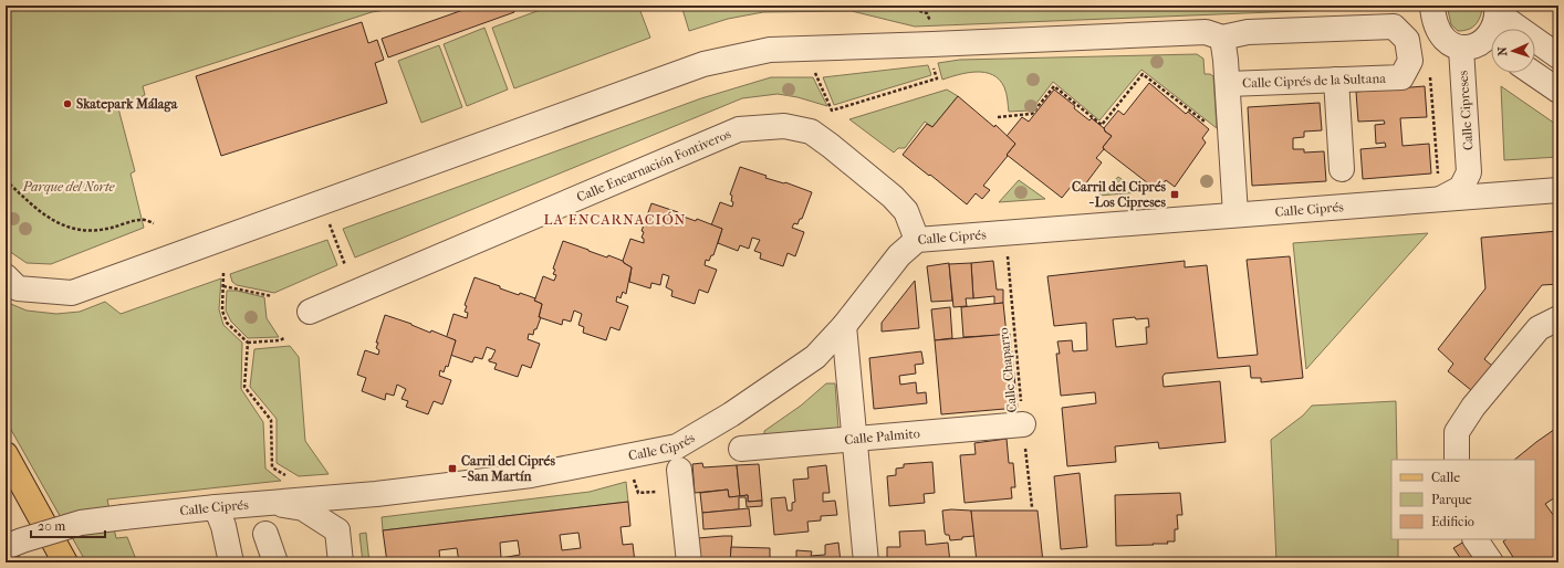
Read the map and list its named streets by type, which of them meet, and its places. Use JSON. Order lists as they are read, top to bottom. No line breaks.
{"streets":{"street":["Calle Ciprés de la Sultana","Calle Cipreses","Calle Encarnación Fontiveros","Calle Ciprés","Calle Palmito"],"path":["Calle Chaparro"]},"crossings":[["Calle Ciprés de la Sultana","Calle Ciprés"],["Calle Encarnación Fontiveros","Calle Ciprés"],["Calle Ciprés","Calle Chaparro"],["Calle Chaparro","Calle Palmito"]],"districts":["LA ENCARNACIÓN"],"parks":["Parque del Norte"],"places":{"other":["Skatepark Málaga"],"transit":["Carril del Ciprés - Los Cipreses","Carril del Ciprés - San Martín"]},"legend":["Calle","Parque","Edificio"],"scale_bar":"20 m","north":"left"}
